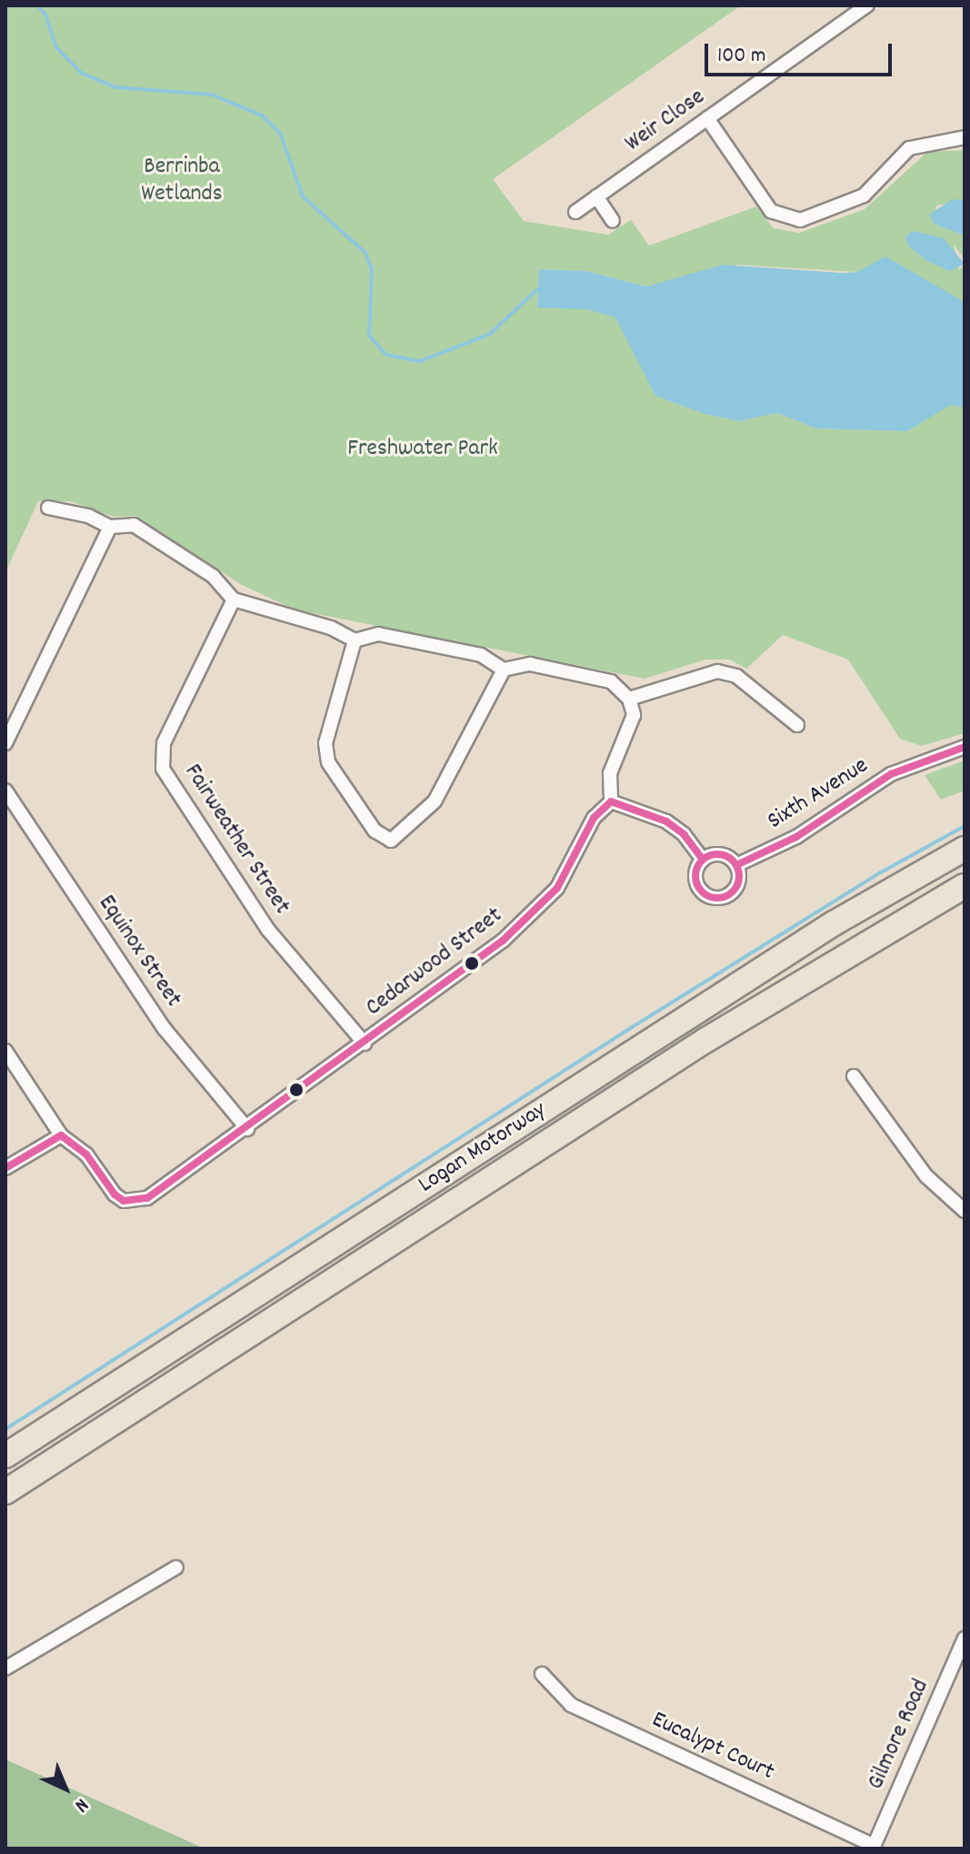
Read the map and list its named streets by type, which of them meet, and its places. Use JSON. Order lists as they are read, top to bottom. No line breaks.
{"streets":{"highway":["Logan Motorway"],"street":["Weir Close","Sixth Avenue","Fairweather Street","Equinox Street","Cedarwood Street","Gilmore Road","Eucalypt Court"]},"crossings":[["Fairweather Street","Cedarwood Street"],["Equinox Street","Cedarwood Street"],["Gilmore Road","Eucalypt Court"]],"parks":["Berrinba Wetlands","Freshwater Park"],"scale_bar":"100 m","north":"bottom right"}
